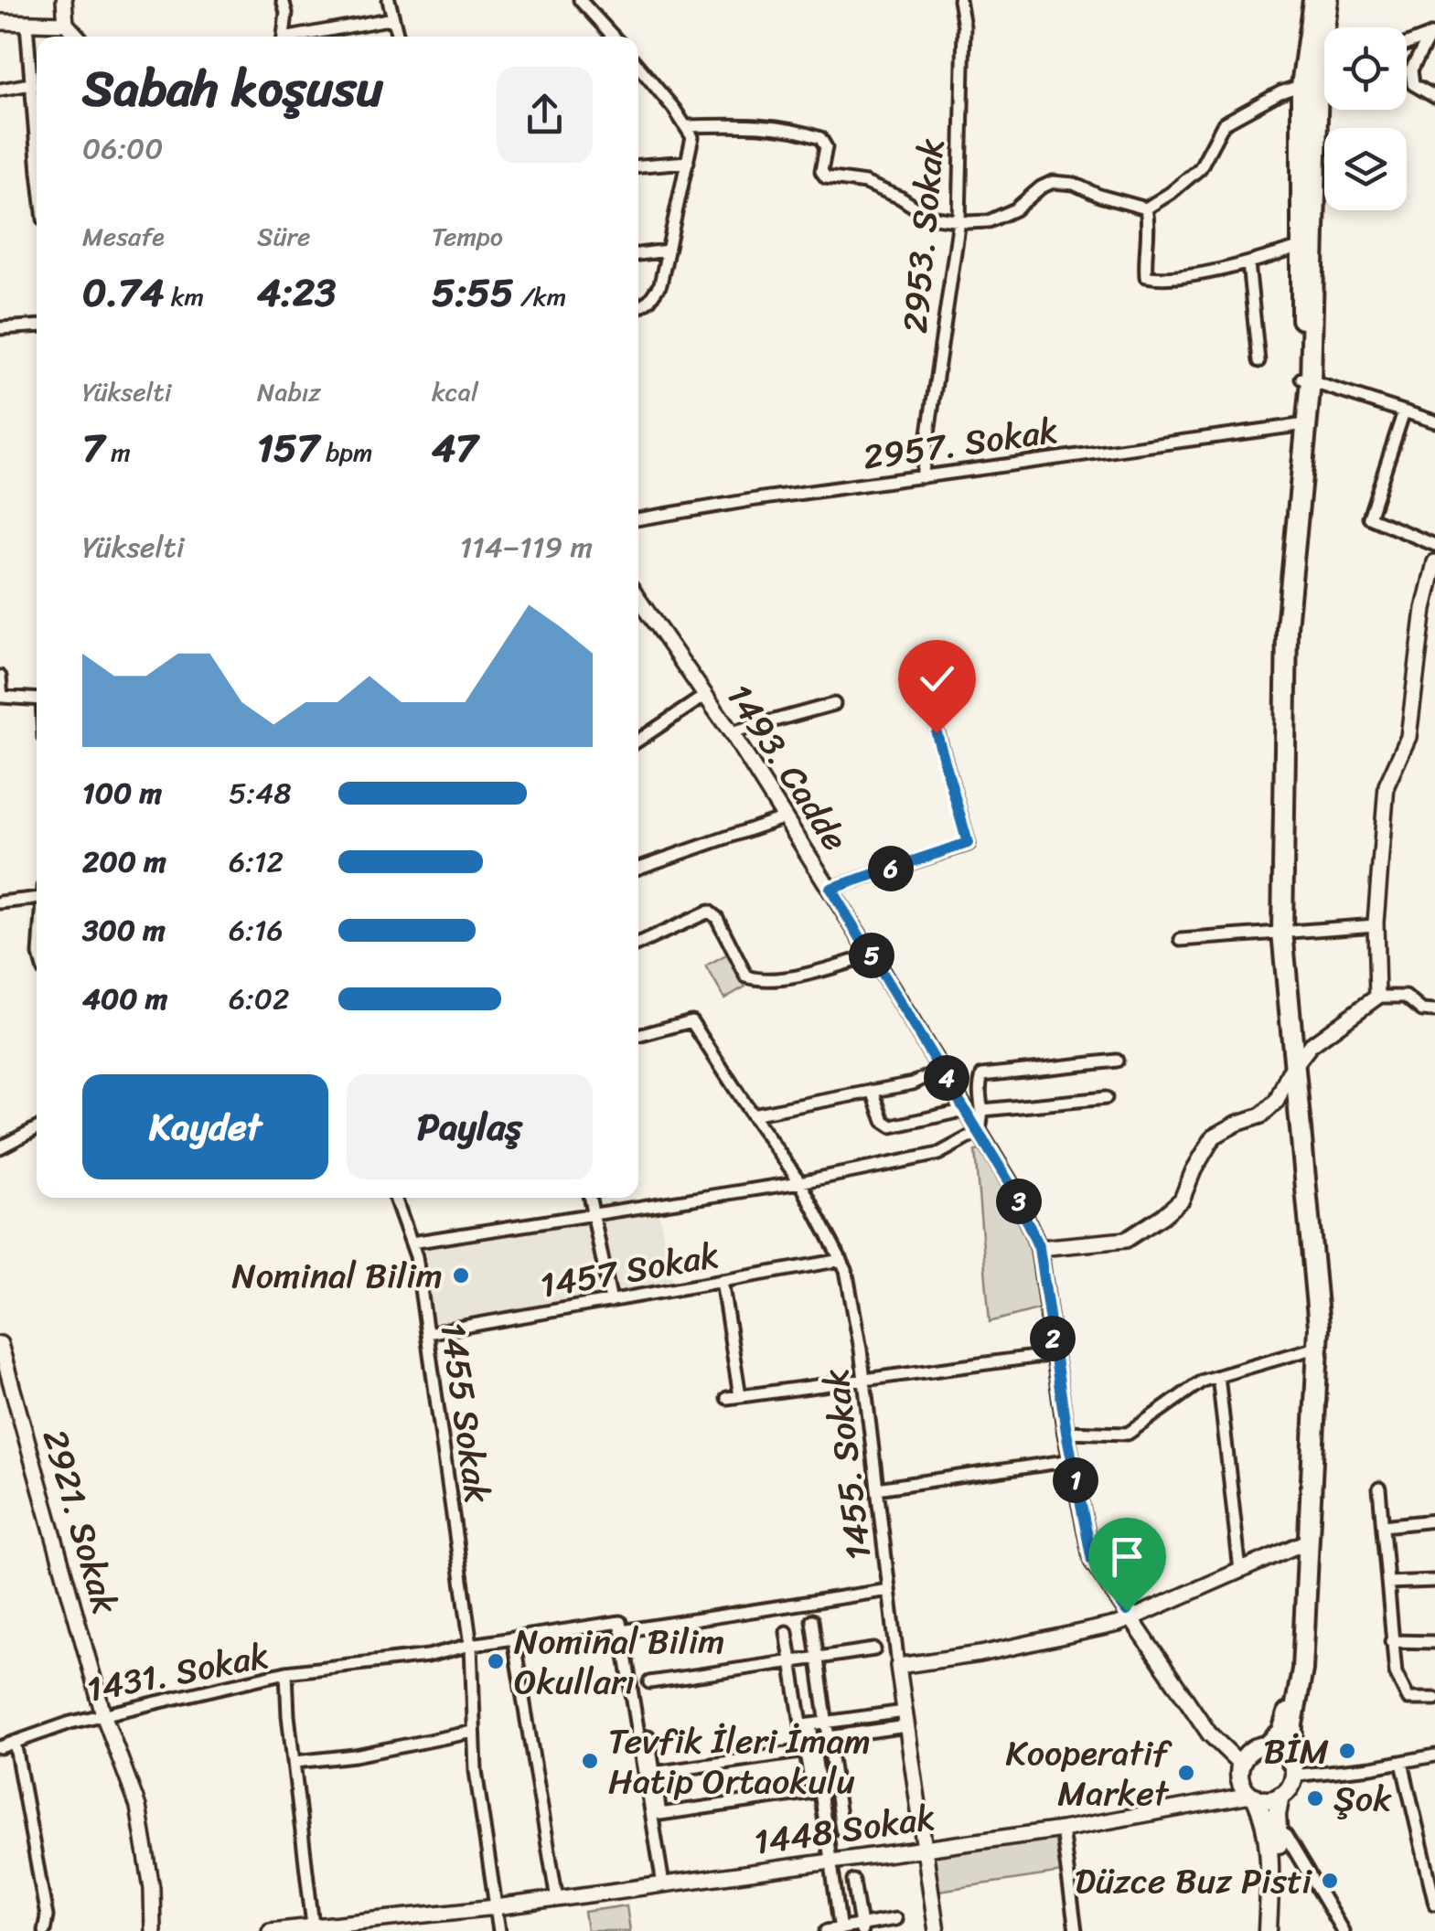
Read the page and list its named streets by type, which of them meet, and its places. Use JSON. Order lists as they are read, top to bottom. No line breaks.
{"streets":{"street":["2953. Sokak","2957. Sokak","1493. Cadde","1457 Sokak","1455 Sokak","1455. Sokak","2921. Sokak","1431. Sokak","1448 Sokak"]},"crossings":[["2953. Sokak","2957. Sokak"],["1493. Cadde","1448 Sokak"],["1457 Sokak","1455 Sokak"],["1457 Sokak","1455. Sokak"],["2921. Sokak","1431. Sokak"],["1431. Sokak","1448 Sokak"]],"places":["Nominal Bilim","Nominal Bilim Okulları","BİM","Tevfik İleri İmam Hatip Ortaokulu","Kooperatif Market","Şok","Düzce Buz Pisti"],"page":{"heading":["Sabah koşusu","06:00"],"stats":[["Mesafe","0.74 km"],["Süre","4:23"],["Tempo","5:55 /km"],["Yükselti","7 m"],["Nabız","157 bpm"],["kcal","47"]],"chart":["Yükselti","114–119 m"],"list":[{"name":"100 m","note":"5:48"},{"name":"200 m","note":"6:12"},{"name":"300 m","note":"6:16"},{"name":"400 m","note":"6:02"}],"pins":["6","5","4","3","2","1"],"buttons":["Kaydet","Paylaş"]}}
